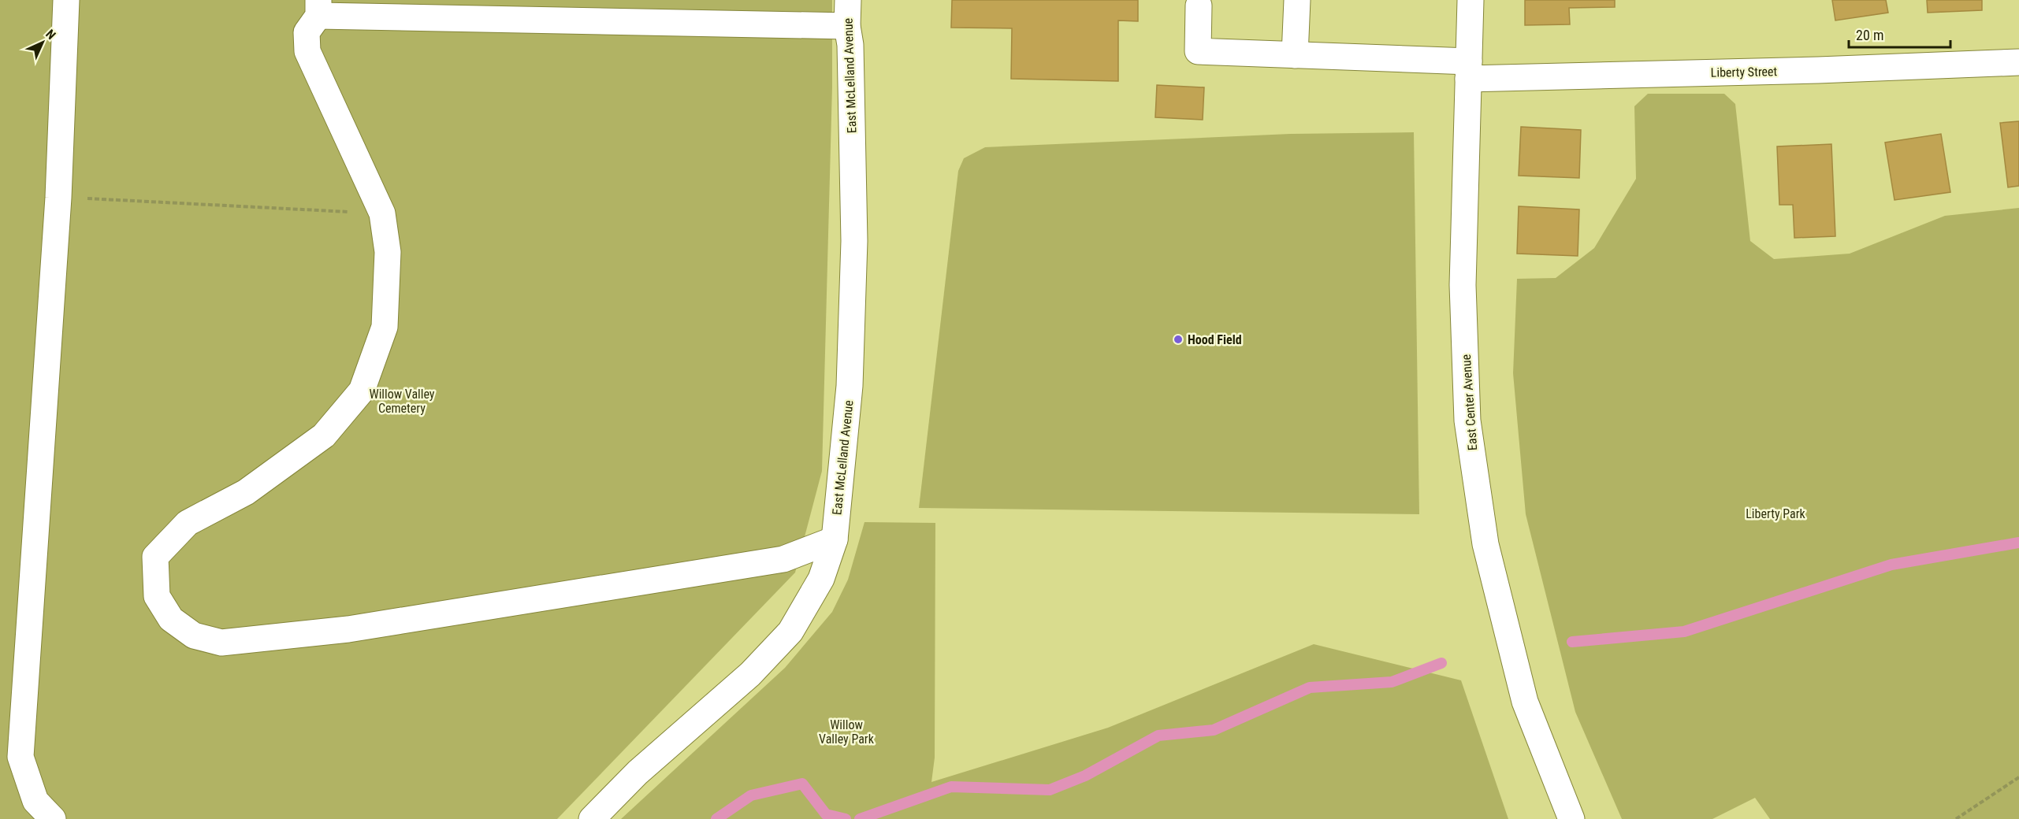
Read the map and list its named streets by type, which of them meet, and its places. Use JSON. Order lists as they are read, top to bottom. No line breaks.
{"streets":{"street":["Liberty Street","East McLelland Avenue","East Center Avenue"]},"crossings":[["Liberty Street","East Center Avenue"]],"parks":["Willow Valley Cemetery","Liberty Park","Willow Valley Park"],"places":["Hood Field"],"scale_bar":"20 m","north":"top right"}
